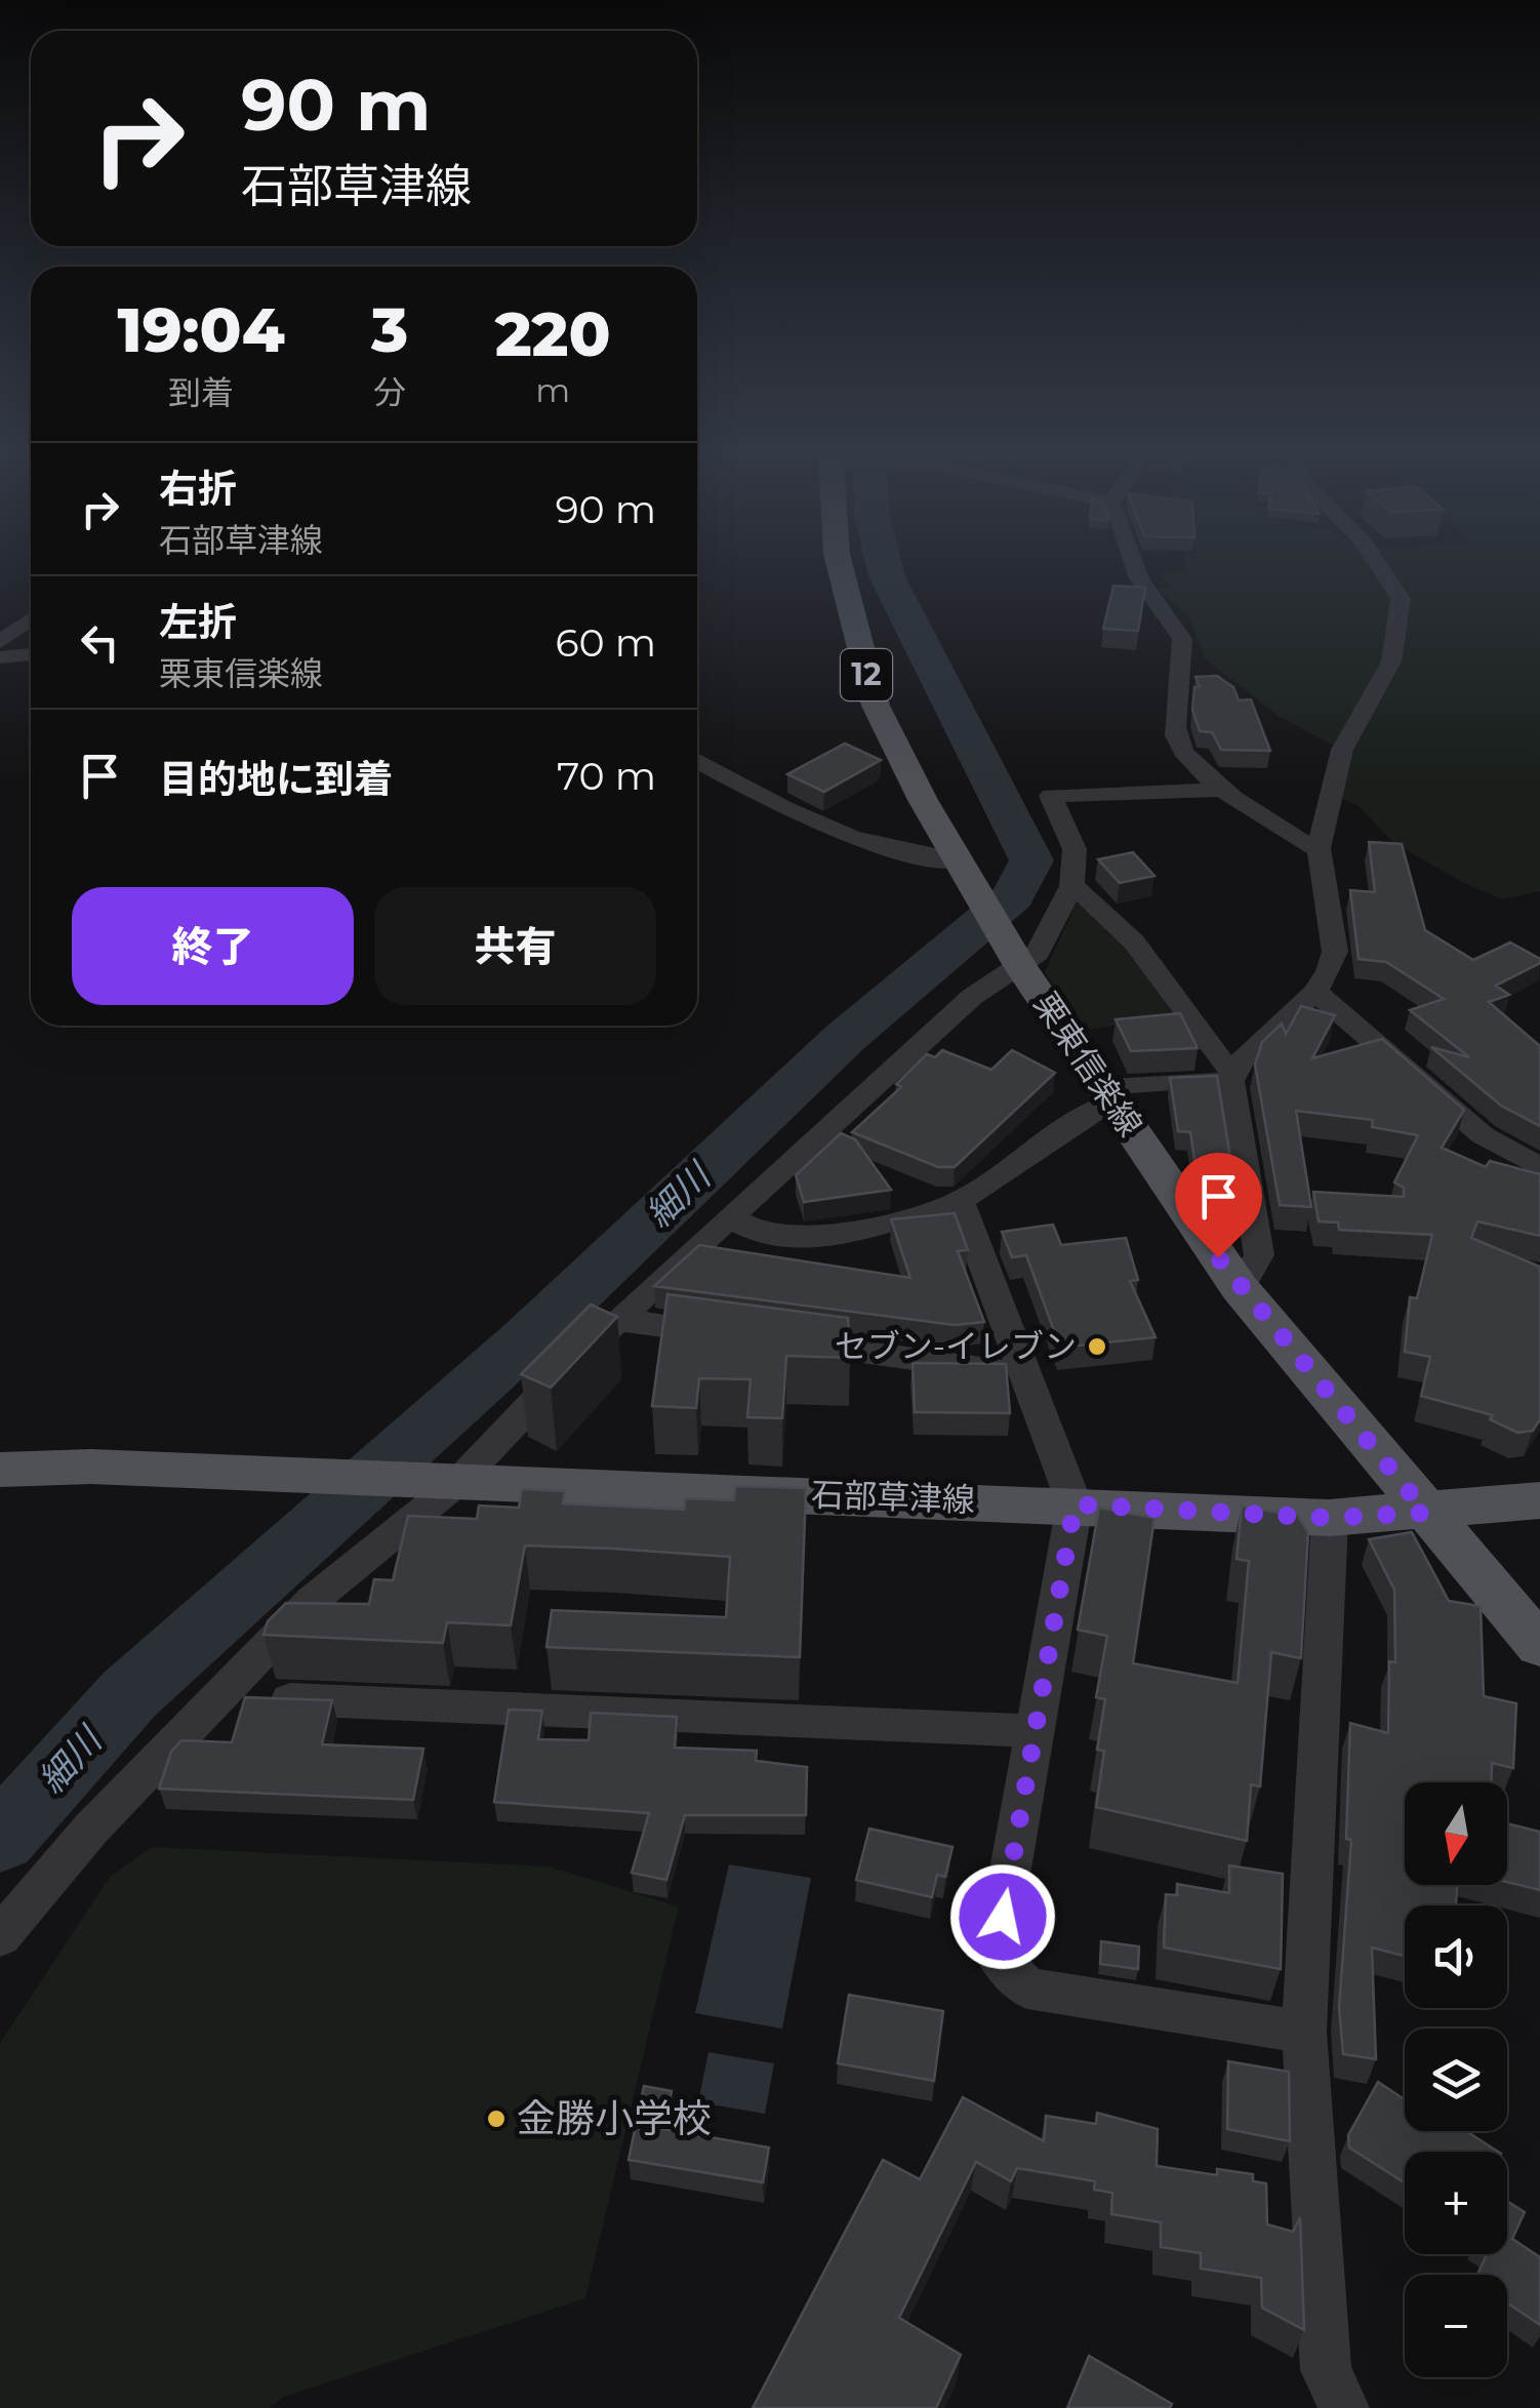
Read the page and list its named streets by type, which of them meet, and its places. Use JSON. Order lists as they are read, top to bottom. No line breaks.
{"streets":{"main road":["12","栗東信楽線","石部草津線"]},"crossings":[["栗東信楽線","石部草津線"]],"water":["細川"],"places":["セブン-イレブン","金勝小学校"],"north":"bottom","page":{"turn":["90 m","石部草津線"],"eta":["19:04","到着","3","分","220","m"],"list":[{"name":"右折","note":"石部草津線","value":"90 m"},{"name":"左折","note":"栗東信楽線","value":"60 m"},{"name":"目的地に到着","value":"70 m"}],"buttons":["終了","共有"],"map_buttons":["+","−"]}}
